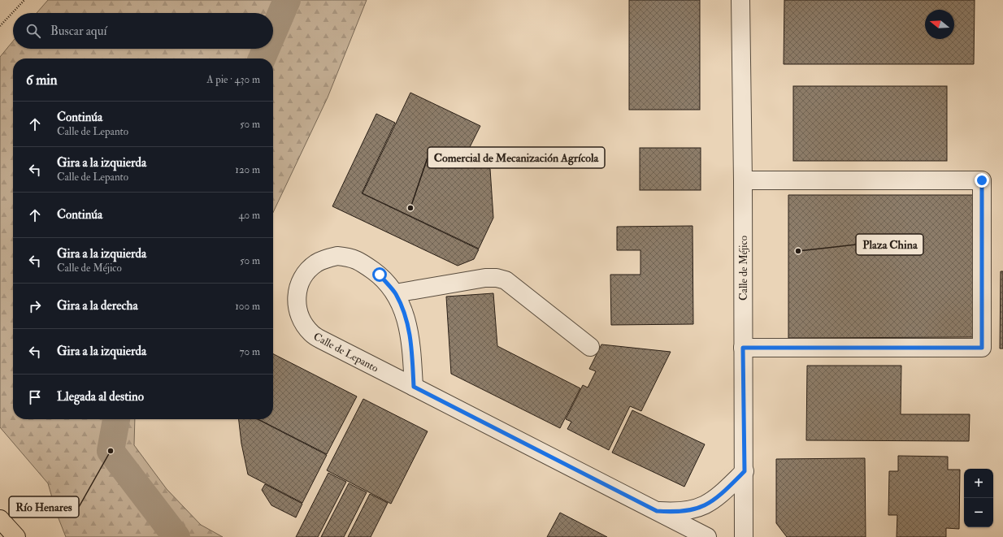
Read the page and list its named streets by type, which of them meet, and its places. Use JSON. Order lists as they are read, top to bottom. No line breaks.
{"streets":{"street":["Calle de Méjico","Calle de Lepanto"]},"places":["Comercial de Mecanización Agrícola","Plaza China","Río Henares"],"north":"left","page":{"search":"Buscar aquí","heading":["6 min","A pie · 430 m"],"list":[["Continúa","Calle de Lepanto","50 m"],["Gira a la izquierda","Calle de Lepanto","120 m"],["Continúa","40 m"],["Gira a la izquierda","Calle de Méjico","50 m"],["Gira a la derecha","100 m"],["Gira a la izquierda","70 m"],"Llegada al destino"],"map_buttons":["+","−"]}}
